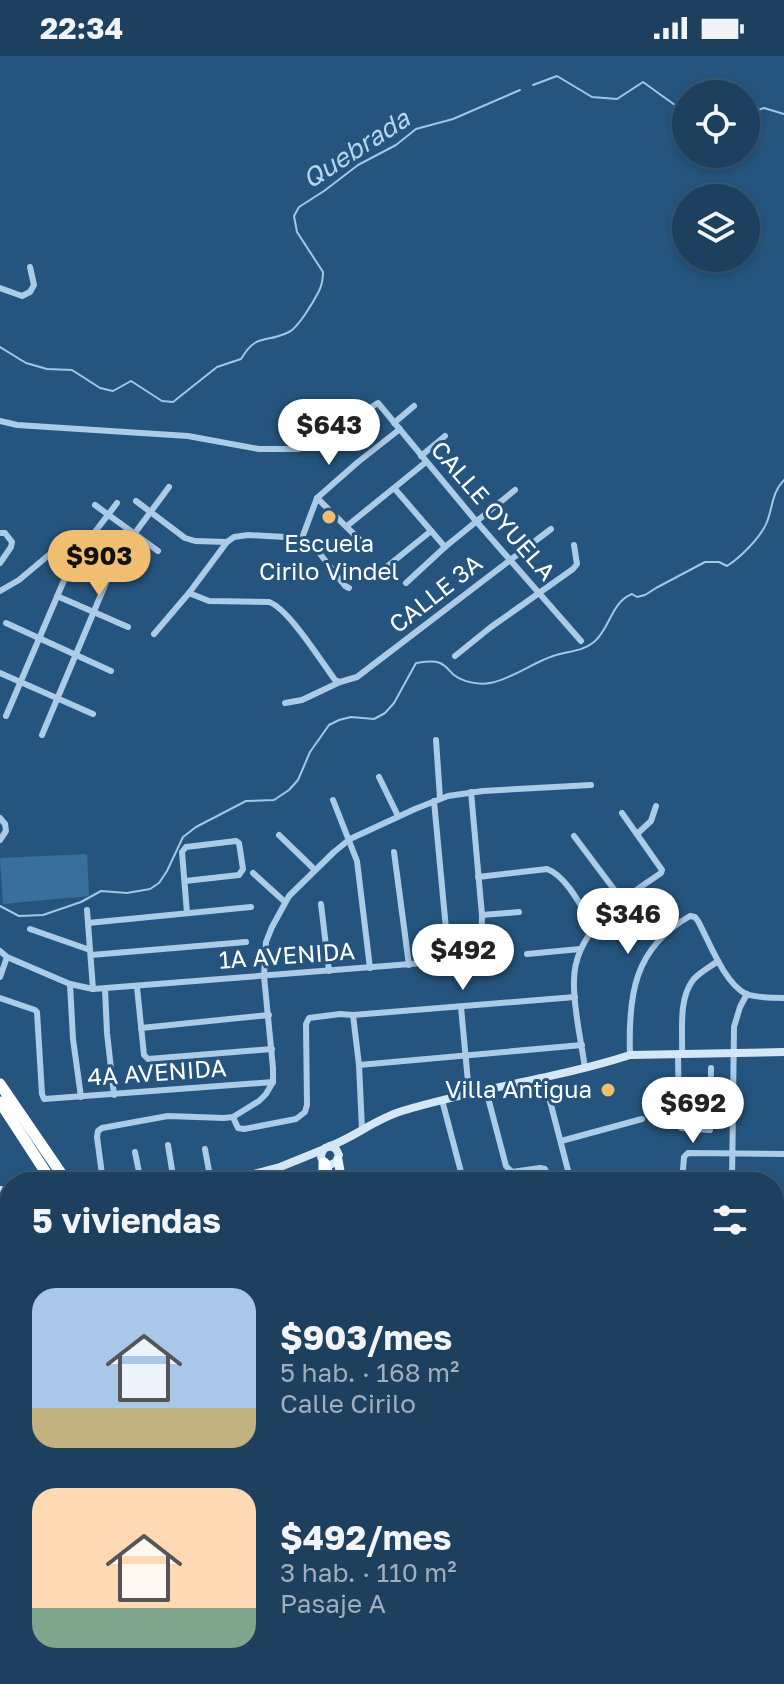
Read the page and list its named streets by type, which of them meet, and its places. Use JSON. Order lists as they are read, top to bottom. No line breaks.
{"streets":{"street":["CALLE OYUELA","CALLE 3A","1A AVENIDA","4A AVENIDA"]},"crossings":[["CALLE OYUELA","CALLE 3A"]],"water":["Quebrada"],"places":["Escuela Cirilo Vindel","Villa Antigua"],"page":{"status":"22:34","price":["$643","$903","$346","$492","$692"],"heading":"5 viviendas","list":[{"name":"$903/mes","note":"5 hab. · 168 m² · Calle Cirilo"},{"name":"$492/mes","note":"3 hab. · 110 m² · Pasaje A"}]}}
